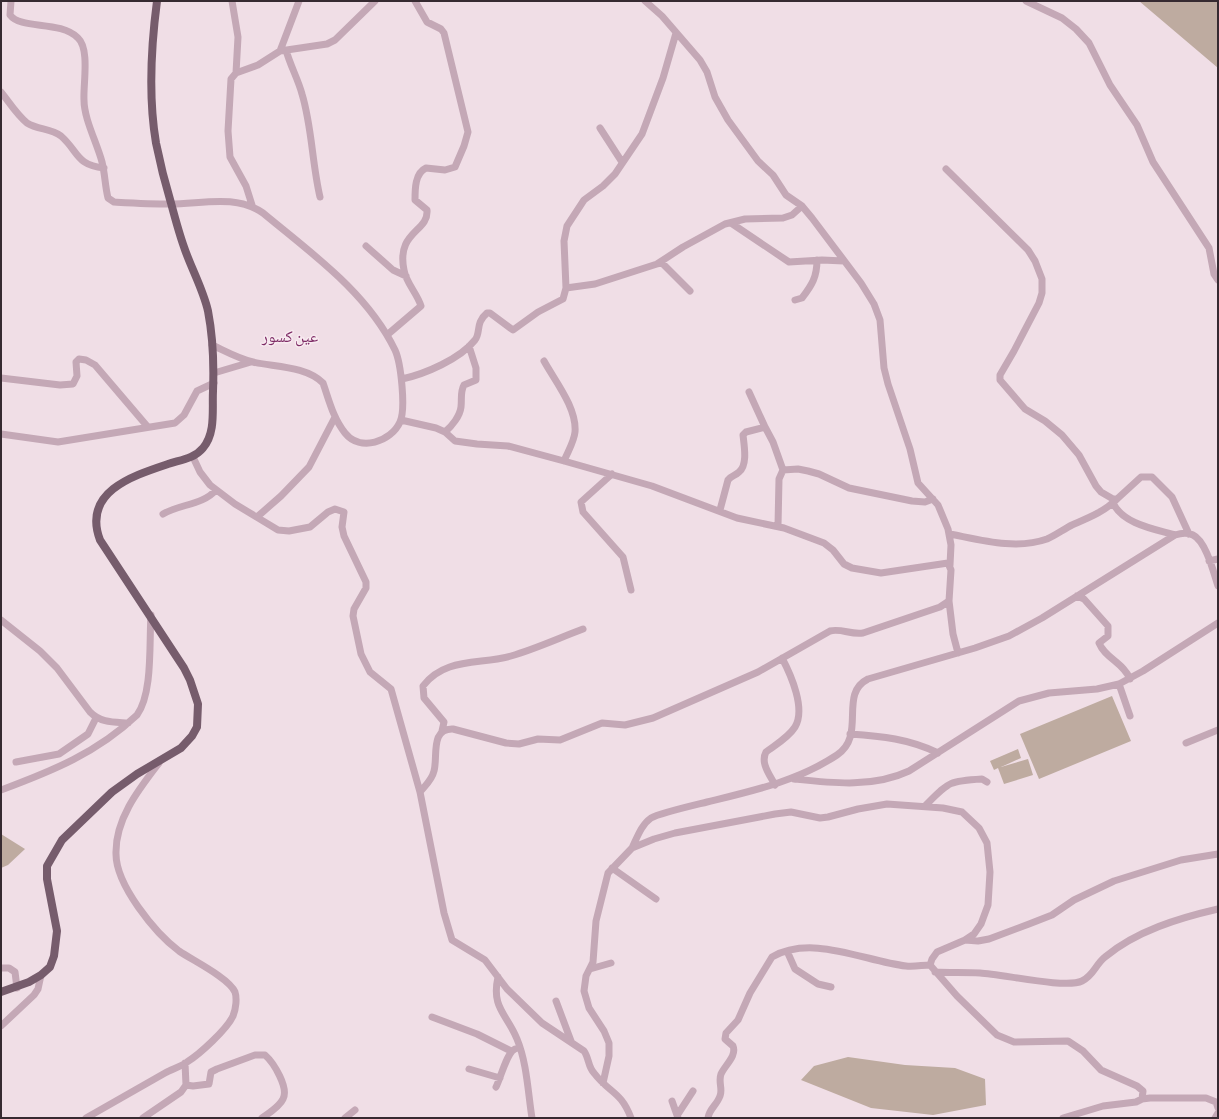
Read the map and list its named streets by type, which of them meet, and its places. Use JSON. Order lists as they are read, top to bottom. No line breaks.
{"districts":["عين كسور"]}
